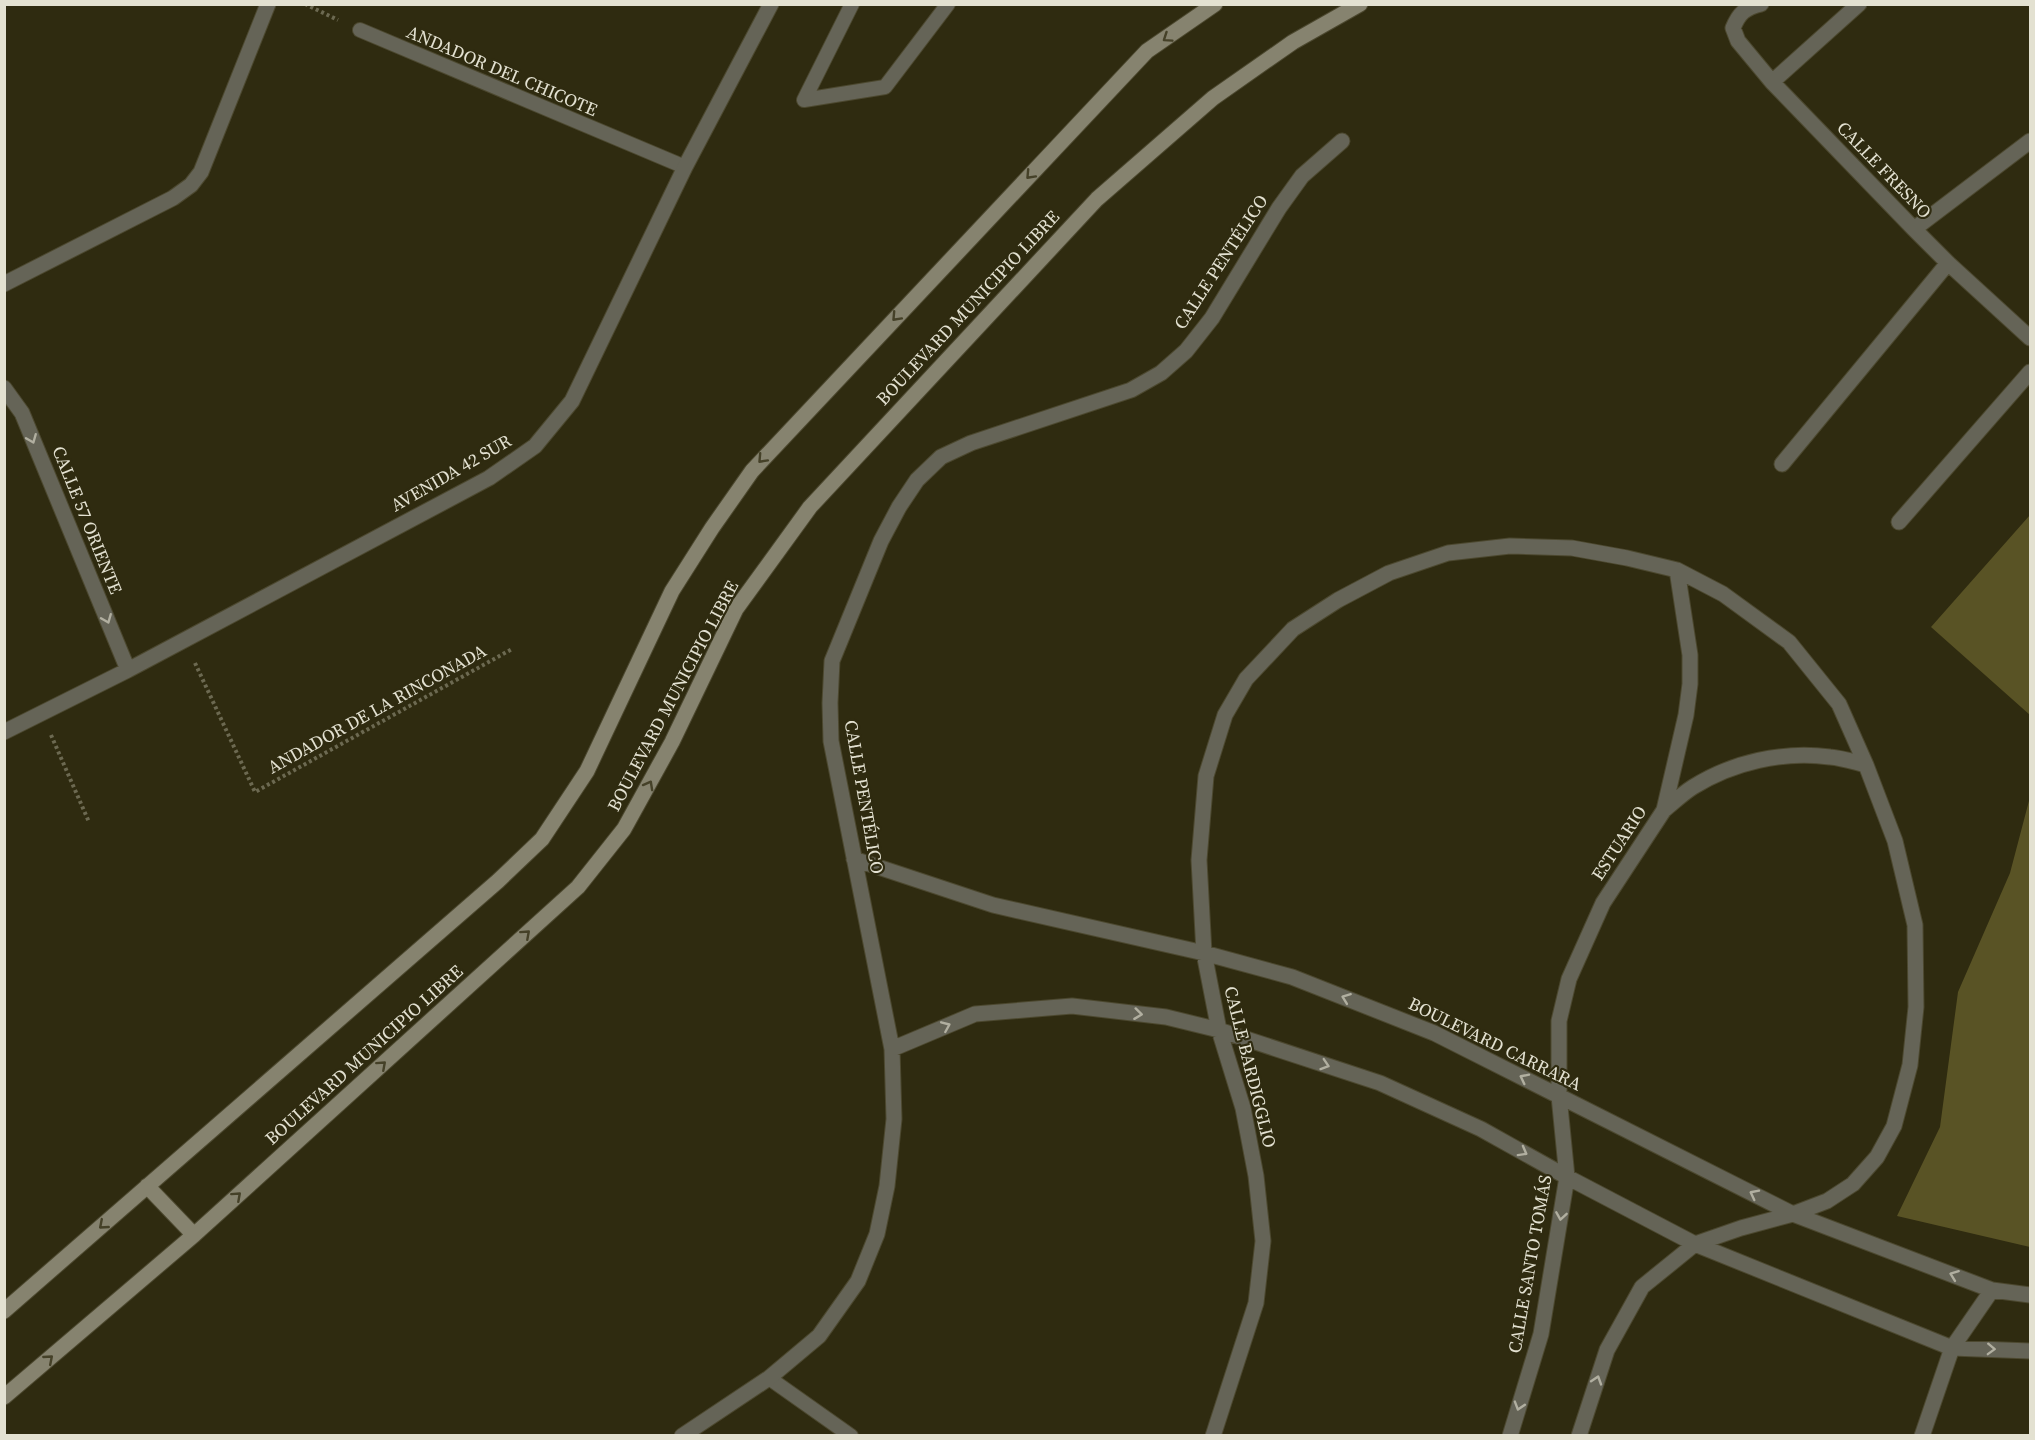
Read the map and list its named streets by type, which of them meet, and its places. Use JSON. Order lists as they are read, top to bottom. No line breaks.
{"streets":{"main road":["BOULEVARD MUNICIPIO LIBRE"],"street":["CALLE FRESNO","CALLE PENTÉLICO","AVENIDA 42 SUR","CALLE 57 ORIENTE","ESTUARIO","BOULEVARD CARRARA","CALLE BARDIGGLIO","CALLE SANTO TOMÁS"],"lane":["ANDADOR DEL CHICOTE"],"path":["ANDADOR DE LA RINCONADA"]},"crossings":[["ANDADOR DEL CHICOTE","AVENIDA 42 SUR"],["CALLE PENTÉLICO","BOULEVARD CARRARA"],["AVENIDA 42 SUR","CALLE 57 ORIENTE"],["AVENIDA 42 SUR","ANDADOR DE LA RINCONADA"],["ESTUARIO","BOULEVARD CARRARA"],["ESTUARIO","CALLE BARDIGGLIO"],["ESTUARIO","CALLE SANTO TOMÁS"],["BOULEVARD CARRARA","CALLE BARDIGGLIO"],["BOULEVARD CARRARA","CALLE SANTO TOMÁS"]],"one_way":["CALLE 57 ORIENTE"]}
